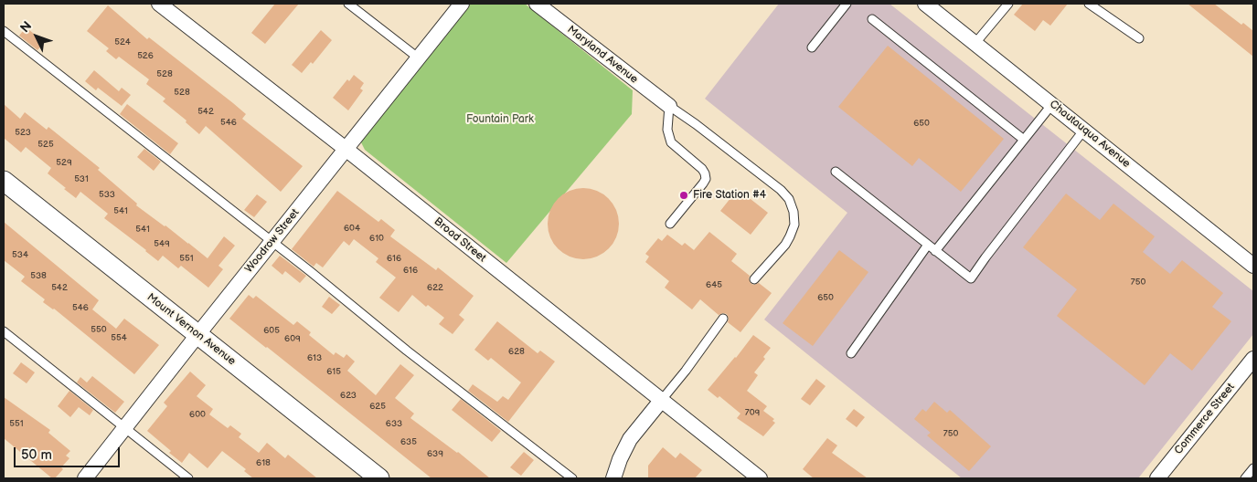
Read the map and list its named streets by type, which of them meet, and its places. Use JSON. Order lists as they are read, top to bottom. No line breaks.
{"streets":{"street":["Maryland Avenue","Chautauqua Avenue","Broad Street","Woodrow Street","Mount Vernon Avenue","Commerce Street"]},"crossings":[["Broad Street","Woodrow Street"],["Woodrow Street","Mount Vernon Avenue"]],"parks":["Fountain Park"],"places":["Fire Station #4"],"house_numbers":["524","526","528","528","542","546","650","523","525","529","531","533","541","604","541","610","549","534","551","616","616","538","750","645","542","622","650","546","550","605","554","609","628","613","615","623","625","709","600","551","633","750","635","639","618"],"scale_bar":"50 m","north":"top left"}
